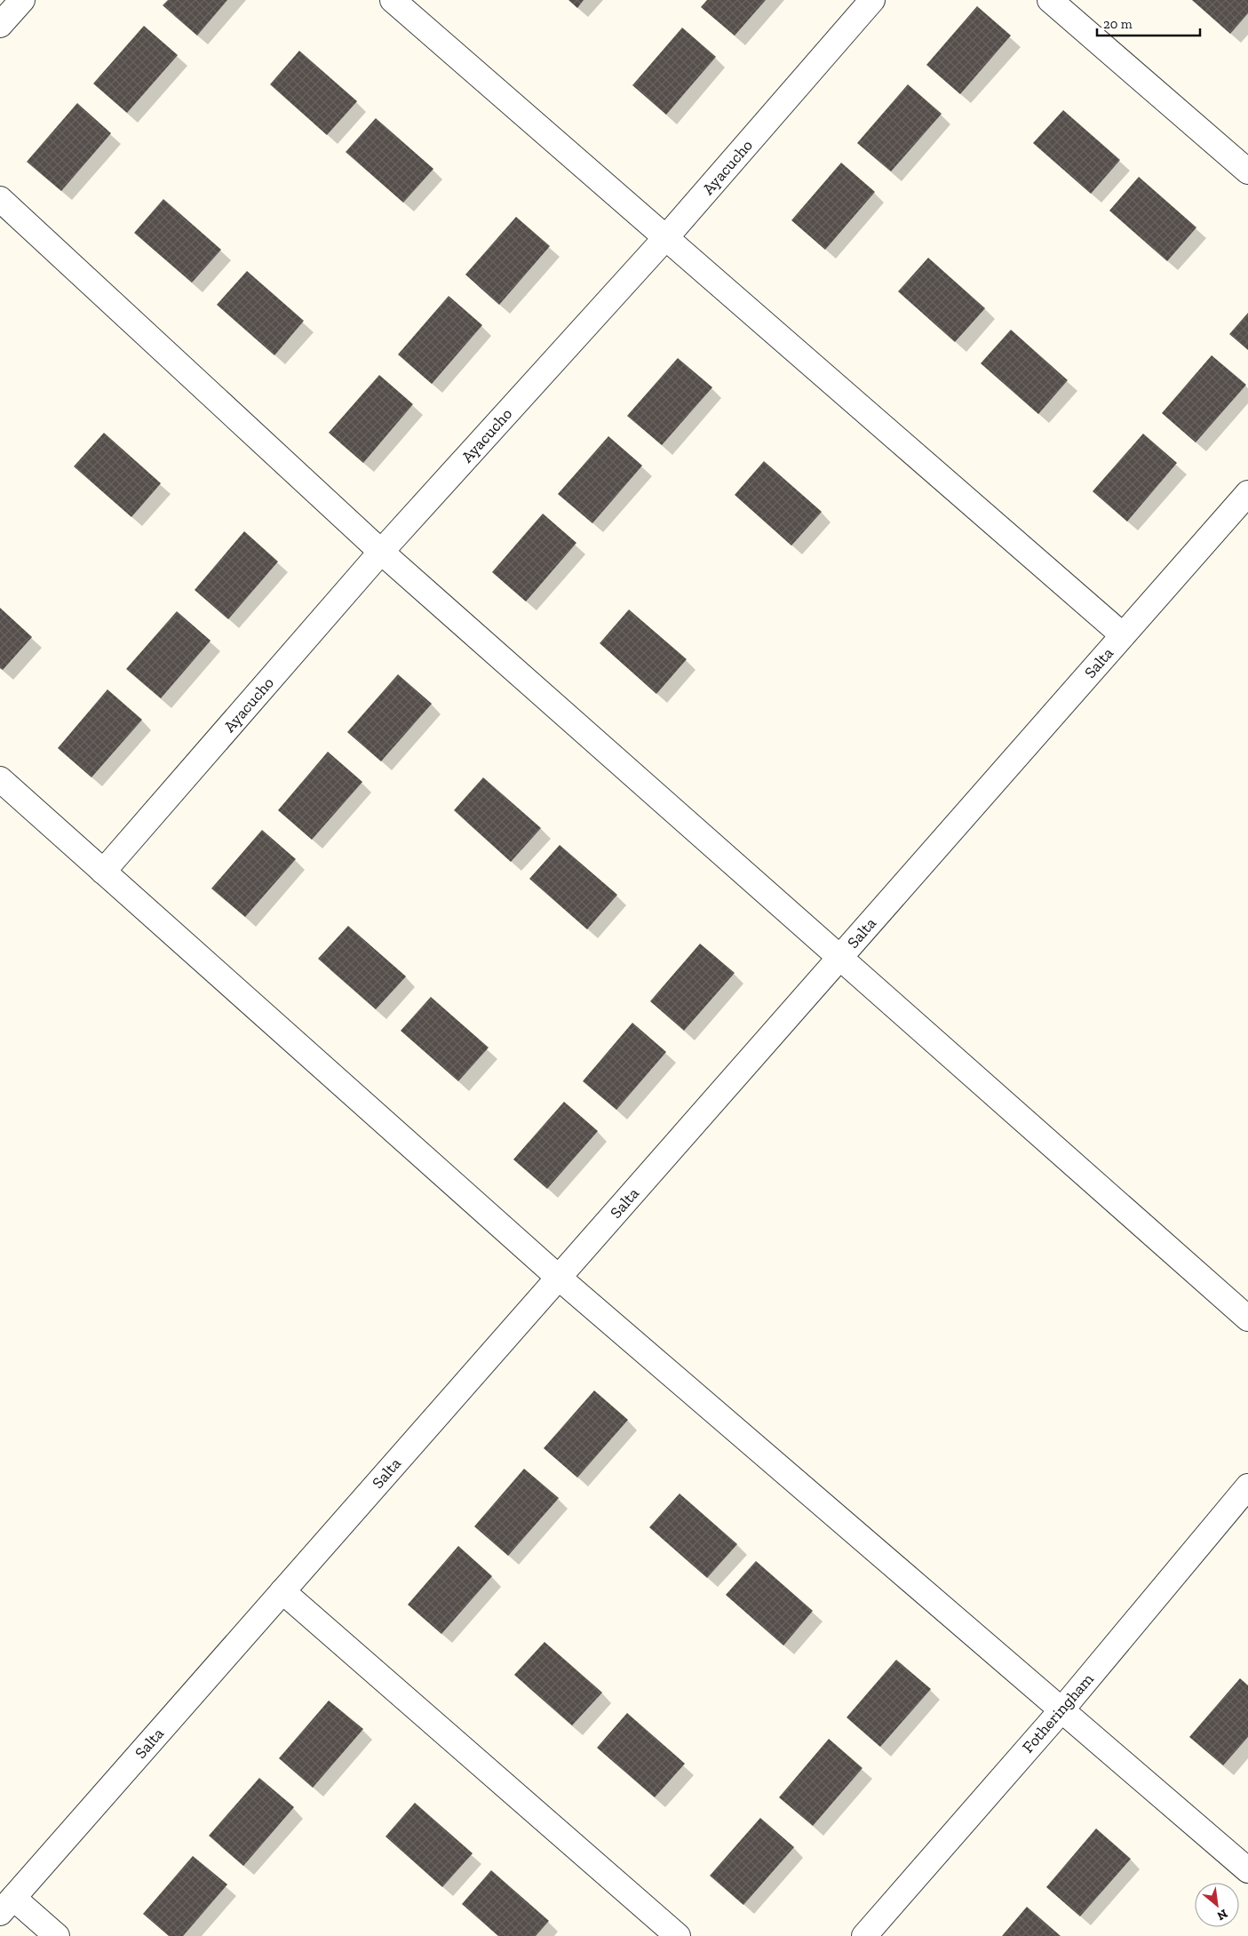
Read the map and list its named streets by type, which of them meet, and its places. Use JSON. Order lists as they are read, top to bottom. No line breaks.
{"streets":{"street":["Ayacucho","Salta","Fotheringham"]},"scale_bar":"20 m","north":"bottom right"}
